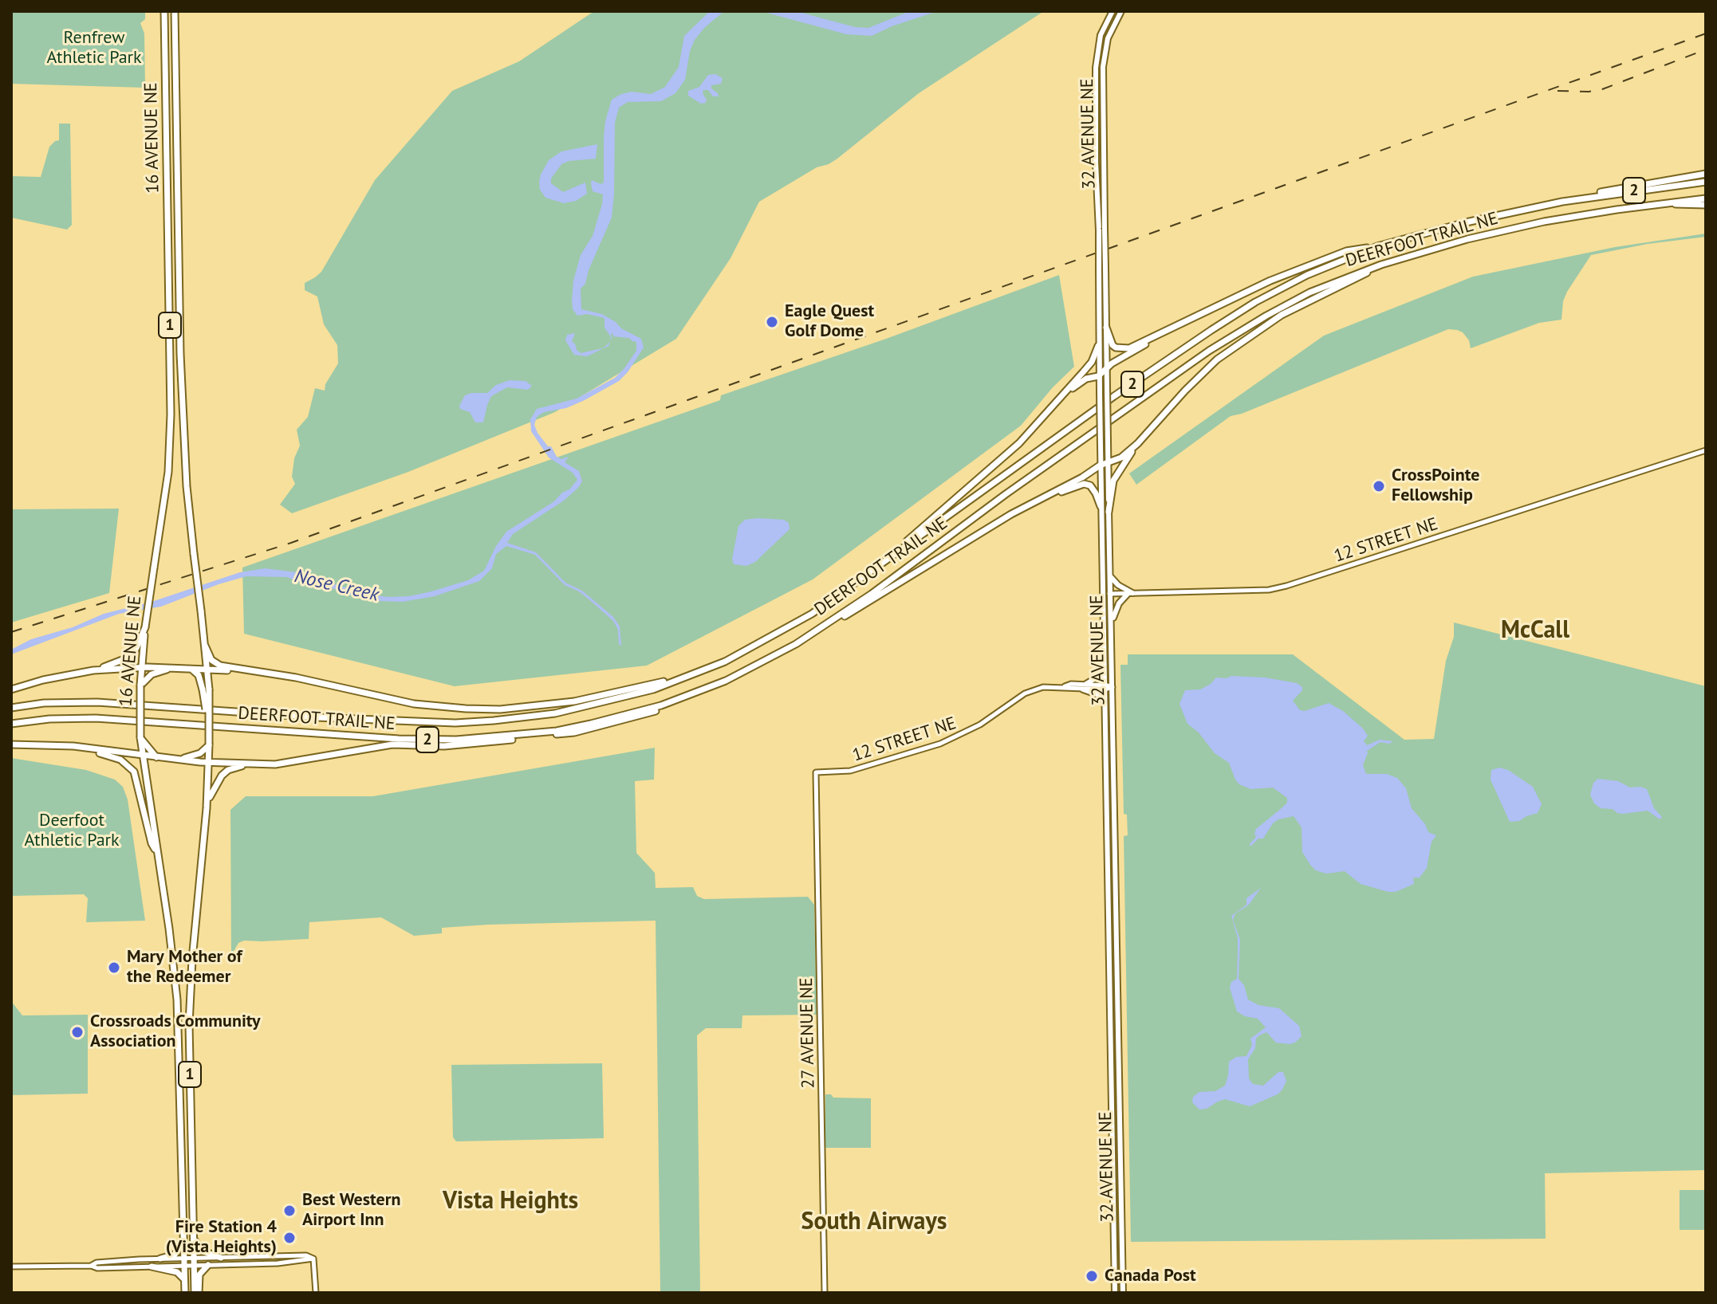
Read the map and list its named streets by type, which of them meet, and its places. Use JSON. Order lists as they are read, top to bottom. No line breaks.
{"streets":{"highway":["16 AVENUE NE","2","DEERFOOT TRAIL NE","1"],"main road":["32 AVENUE NE"],"street":["12 STREET NE","27 AVENUE NE"]},"crossings":[["32 AVENUE NE","12 STREET NE"],["16 AVENUE NE","1"],["12 STREET NE","27 AVENUE NE"]],"districts":["McCall","Vista Heights","South Airways"],"water":["Nose Creek"],"parks":["Renfrew Athletic Park","Deerfoot Athletic Park"],"places":["Eagle Quest Golf Dome","CrossPointe Fellowship","Mary Mother of the Redeemer","Crossroads Community Association","Best Western Airport Inn","Fire Station 4 (Vista Heights)","Canada Post"]}
